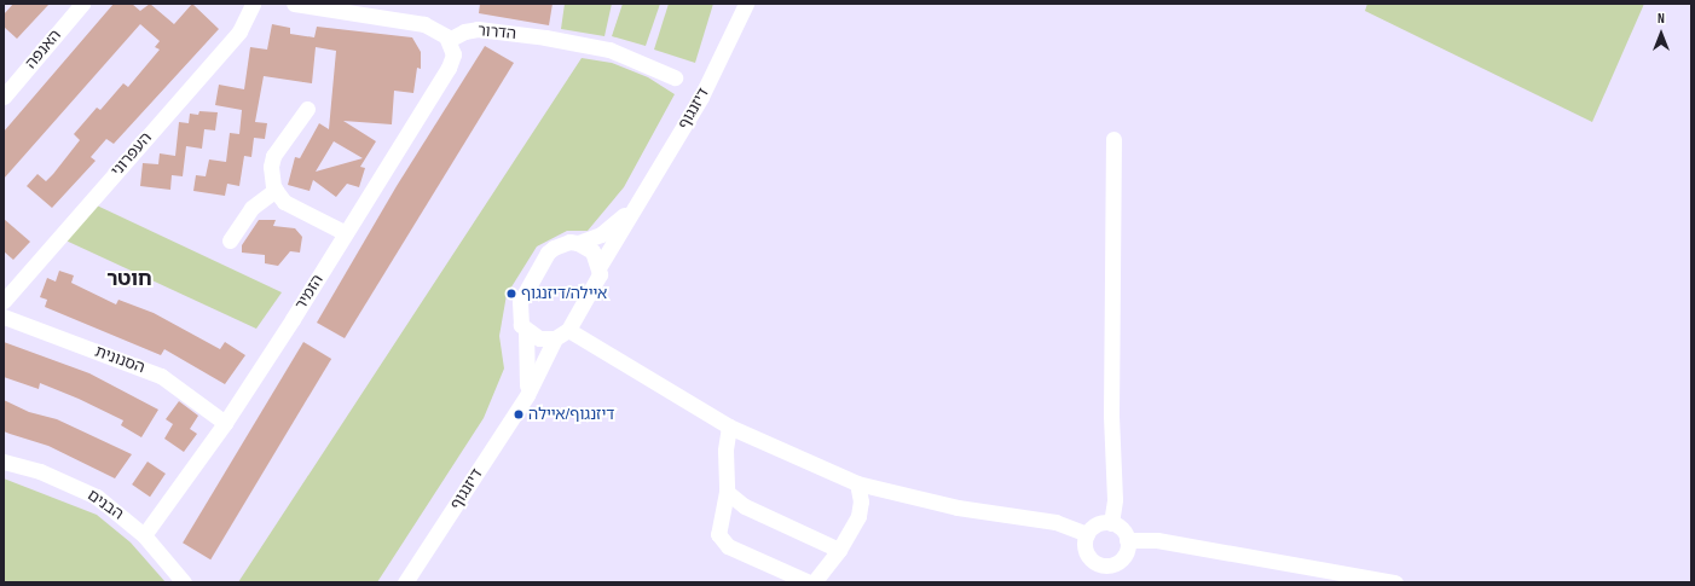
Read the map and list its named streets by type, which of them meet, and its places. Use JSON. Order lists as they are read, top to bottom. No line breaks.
{"streets":{"street":["הדרור","האנפה","דיזנגוף","העפרוני","הזמיר","הסנונית","הבנים"]},"crossings":[["הדרור","הזמיר"],["הזמיר","הסנונית"],["הזמיר","הבנים"]],"districts":["חוטר"],"places":["איילה/דיזנגוף","דיזנגוף/איילה"],"north":"top"}
